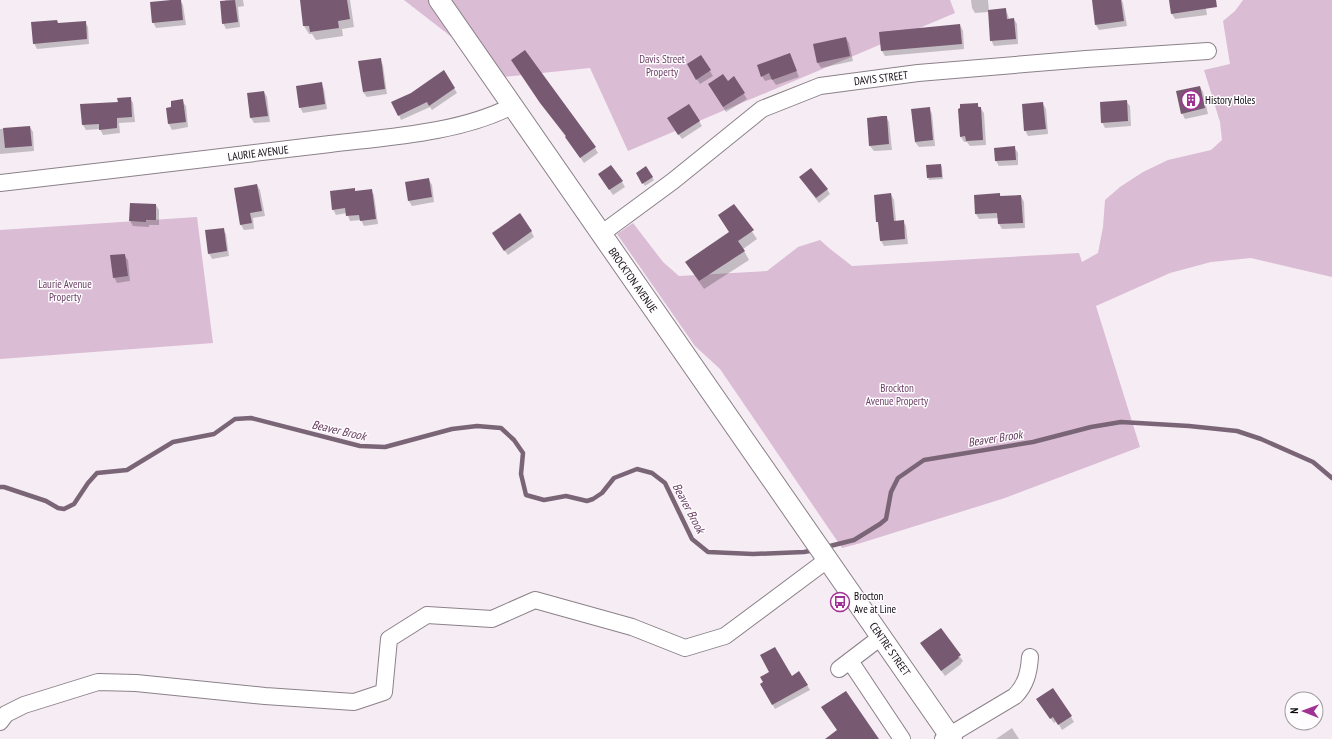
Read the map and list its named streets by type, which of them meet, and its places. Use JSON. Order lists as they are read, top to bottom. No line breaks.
{"streets":{"main road":["BROCKTON AVENUE","CENTRE STREET"],"street":["DAVIS STREET","LAURIE AVENUE"]},"crossings":[["DAVIS STREET","BROCKTON AVENUE"],["LAURIE AVENUE","BROCKTON AVENUE"],["BROCKTON AVENUE","CENTRE STREET"]],"water":["Beaver Brook"],"parks":["Davis Street Property","Laurie Avenue Property","Brockton Avenue Property"],"places":{"building":["History Holes"],"bus stop":["Brocton Ave at Line"]},"north":"left"}
